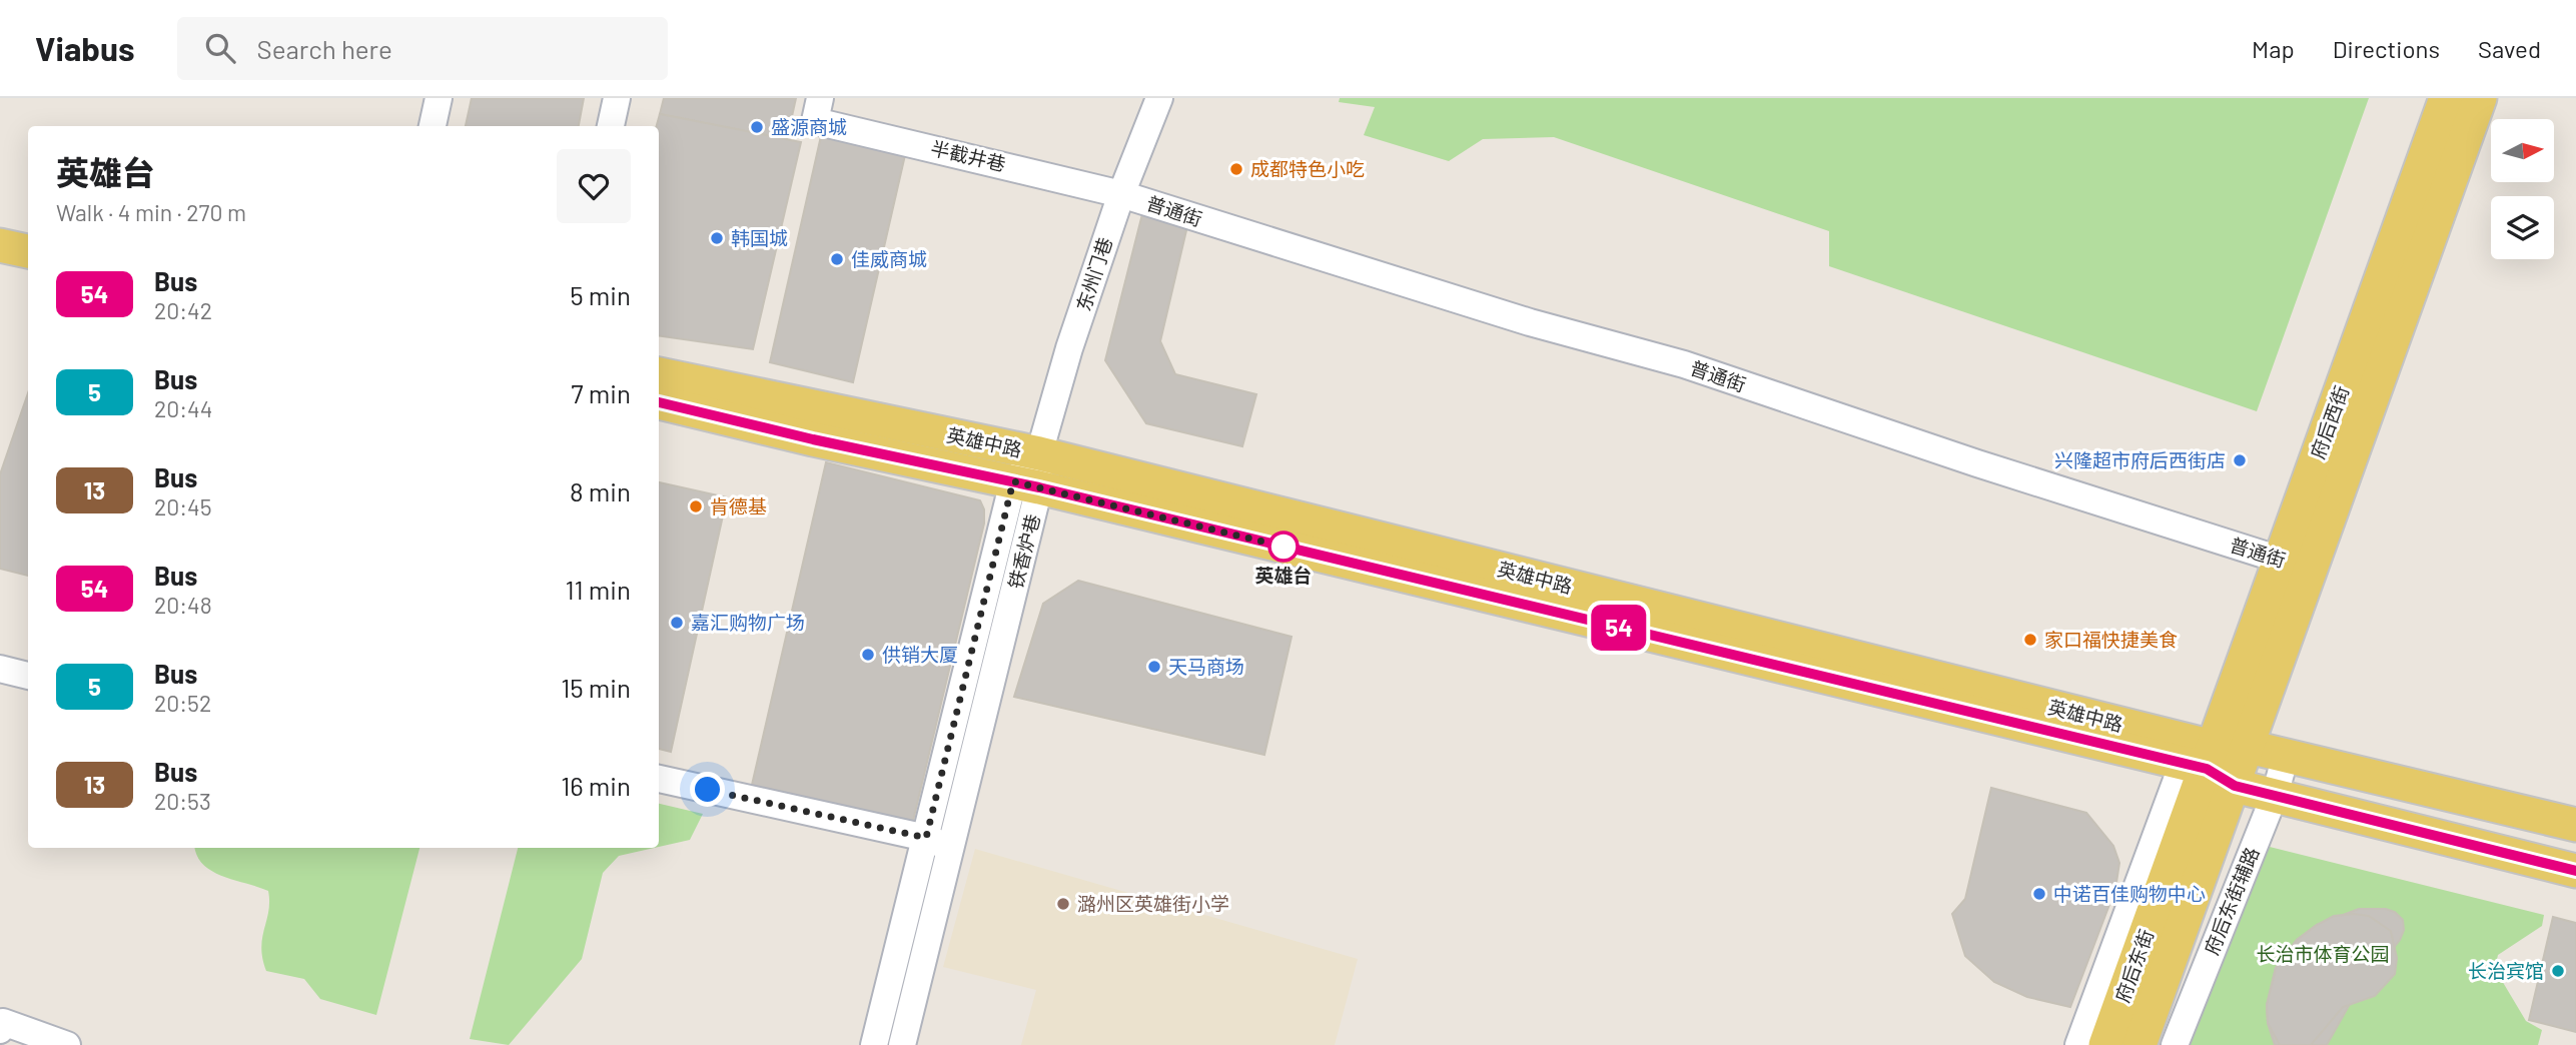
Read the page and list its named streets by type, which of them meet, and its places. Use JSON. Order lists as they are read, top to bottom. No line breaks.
{"streets":{"main road":["府后西街","英雄中路","府后东街"],"street":["半截井巷","普通街","东州门巷","铁香炉巷","府后东街辅路"]},"crossings":[["半截井巷","普通街"],["半截井巷","东州门巷"],["普通街","东州门巷"],["普通街","府后西街"],["东州门巷","英雄中路"],["东州门巷","铁香炉巷"],["府后西街","英雄中路"],["府后西街","府后东街"],["英雄中路","铁香炉巷"],["英雄中路","府后东街辅路"],["英雄中路","府后东街"]],"parks":["长治市体育公园"],"places":["盛源商城","成都特色小吃","韩国城","佳威商城","兴隆超市府后西街店","肯德基","英雄台","嘉汇购物广场","家口福快捷美食","供销大厦","天马商场","中诺百佳购物中心","潞州区英雄街小学","长治宾馆"],"lines":["bus line 54"],"north":"right","page":{"header":"Viabus","search":"Search here","nav":["Map","Directions","Saved"],"on_map":"54","heading":["英雄台","Walk · 4 min · 270 m"],"list":[{"mark":"54","name":"Bus","note":"20:42","value":"5 min"},{"mark":"5","name":"Bus","note":"20:44","value":"7 min"},{"mark":"13","name":"Bus","note":"20:45","value":"8 min"},{"mark":"54","name":"Bus","note":"20:48","value":"11 min"},{"mark":"5","name":"Bus","note":"20:52","value":"15 min"},{"mark":"13","name":"Bus","note":"20:53","value":"16 min"}]}}
